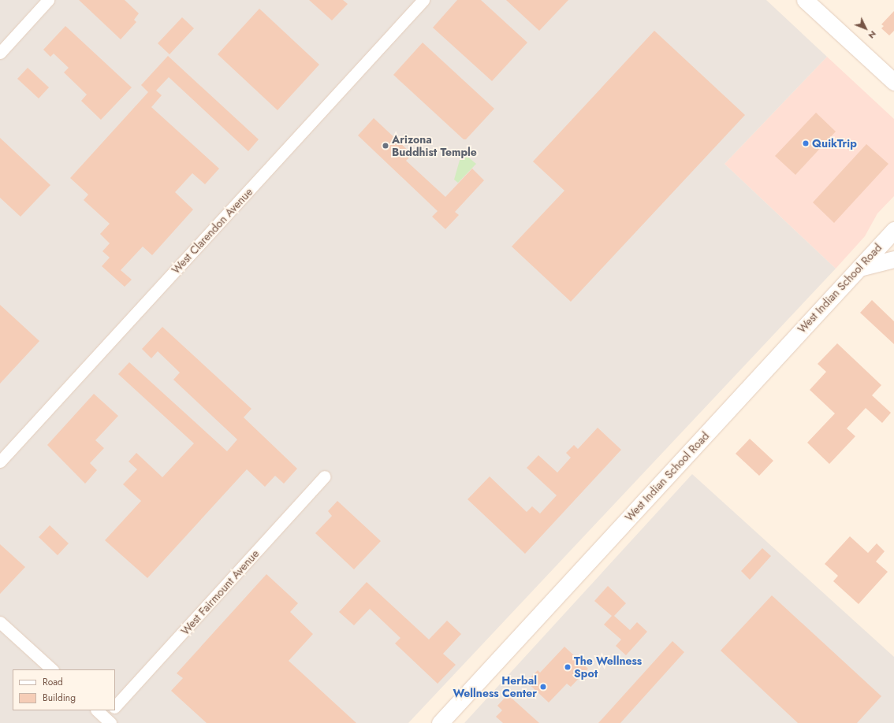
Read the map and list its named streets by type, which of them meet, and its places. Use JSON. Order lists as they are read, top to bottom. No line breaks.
{"streets":{"main road":["West Indian School Road"],"street":["West Clarendon Avenue","West Fairmount Avenue"]},"places":["QuikTrip","Arizona Buddhist Temple","The Wellness Spot","Herbal Wellness Center"],"legend":["Road","Building"],"north":"bottom right"}
